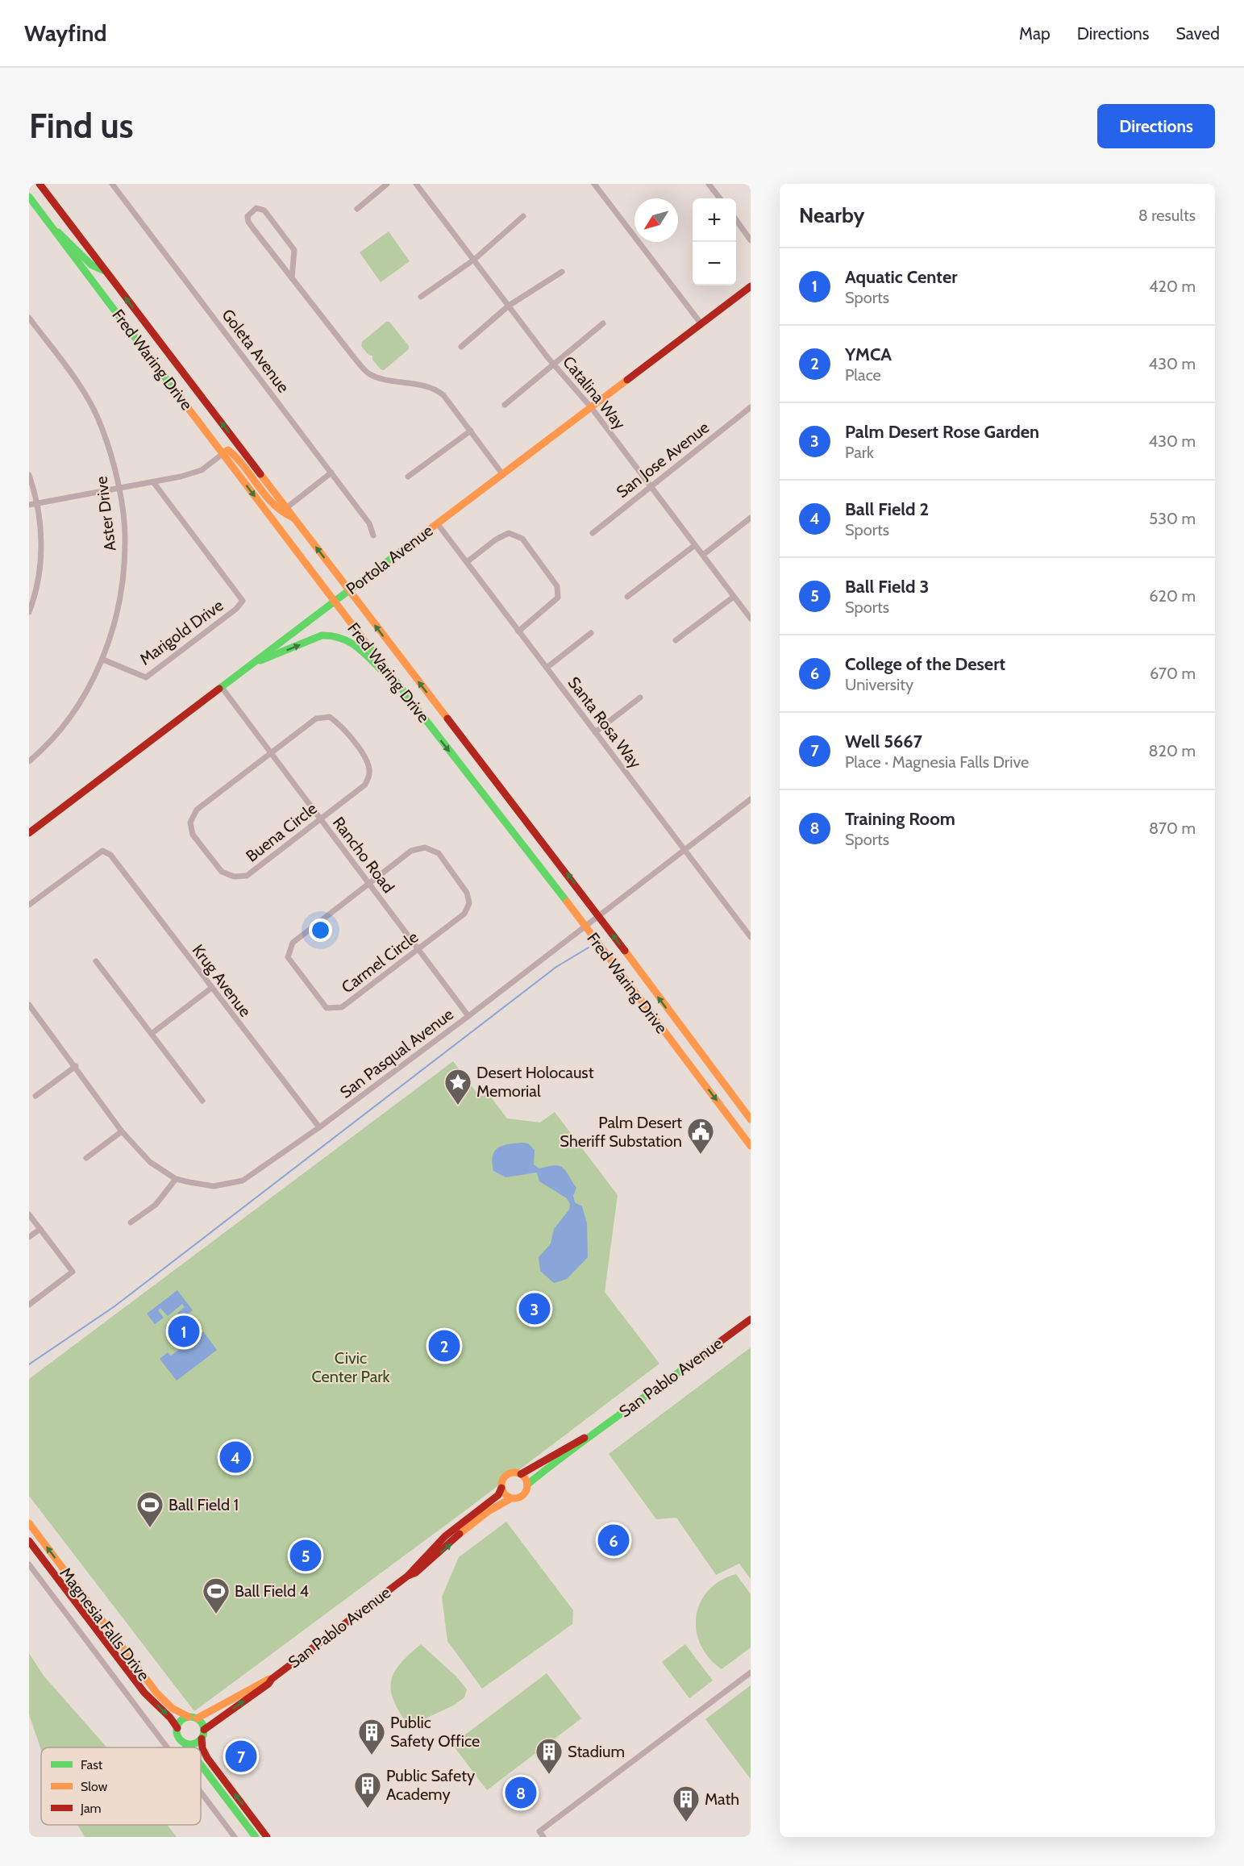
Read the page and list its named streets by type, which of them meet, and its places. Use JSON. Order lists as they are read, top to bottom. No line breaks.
{"streets":{"main road":["Fred Waring Drive","Portola Avenue","San Pablo Avenue","Magnesia Falls Drive"],"street":["Goleta Avenue","Catalina Way","San Jose Avenue","Aster Drive","Marigold Drive","Santa Rosa Way","Buena Circle","Rancho Road","Carmel Circle","Krug Avenue","San Pasqual Avenue"]},"crossings":[["Fred Waring Drive","Portola Avenue"],["Fred Waring Drive","San Pasqual Avenue"],["Catalina Way","San Jose Avenue"],["Catalina Way","Portola Avenue"],["Aster Drive","Marigold Drive"],["Portola Avenue","Santa Rosa Way"],["Portola Avenue","Rancho Road"],["Santa Rosa Way","San Pasqual Avenue"],["Buena Circle","Rancho Road"],["Rancho Road","Carmel Circle"],["Rancho Road","San Pasqual Avenue"],["Krug Avenue","San Pasqual Avenue"],["San Pablo Avenue","Magnesia Falls Drive"]],"parks":["Civic Center Park"],"places":{"place":["Desert Holocaust Memorial"],"public building":["Palm Desert Sheriff Substation"],"sports":["Ball Field 1","Ball Field 4"],"building":["Public Safety Office","Stadium","Public Safety Academy","Math"]},"legend":["Fast","Slow","Jam"],"north":"bottom left","page":{"header":"Wayfind","nav":["Map","Directions","Saved"],"buttons":"Directions","title":"Find us","heading":["Nearby","8 results"],"map_buttons":["+","−"],"list":[{"mark":"1","name":"Aquatic Center","note":"Sports","value":"420 m"},{"mark":"2","name":"YMCA","note":"Place","value":"430 m"},{"mark":"3","name":"Palm Desert Rose Garden","note":"Park","value":"430 m"},{"mark":"4","name":"Ball Field 2","note":"Sports","value":"530 m"},{"mark":"5","name":"Ball Field 3","note":"Sports","value":"620 m"},{"mark":"6","name":"College of the Desert","note":"University","value":"670 m"},{"mark":"7","name":"Well 5667","note":"Place · Magnesia Falls Drive","value":"820 m"},{"mark":"8","name":"Training Room","note":"Sports","value":"870 m"}],"pins":["3","1","2","4","6","5","7","8"]}}
